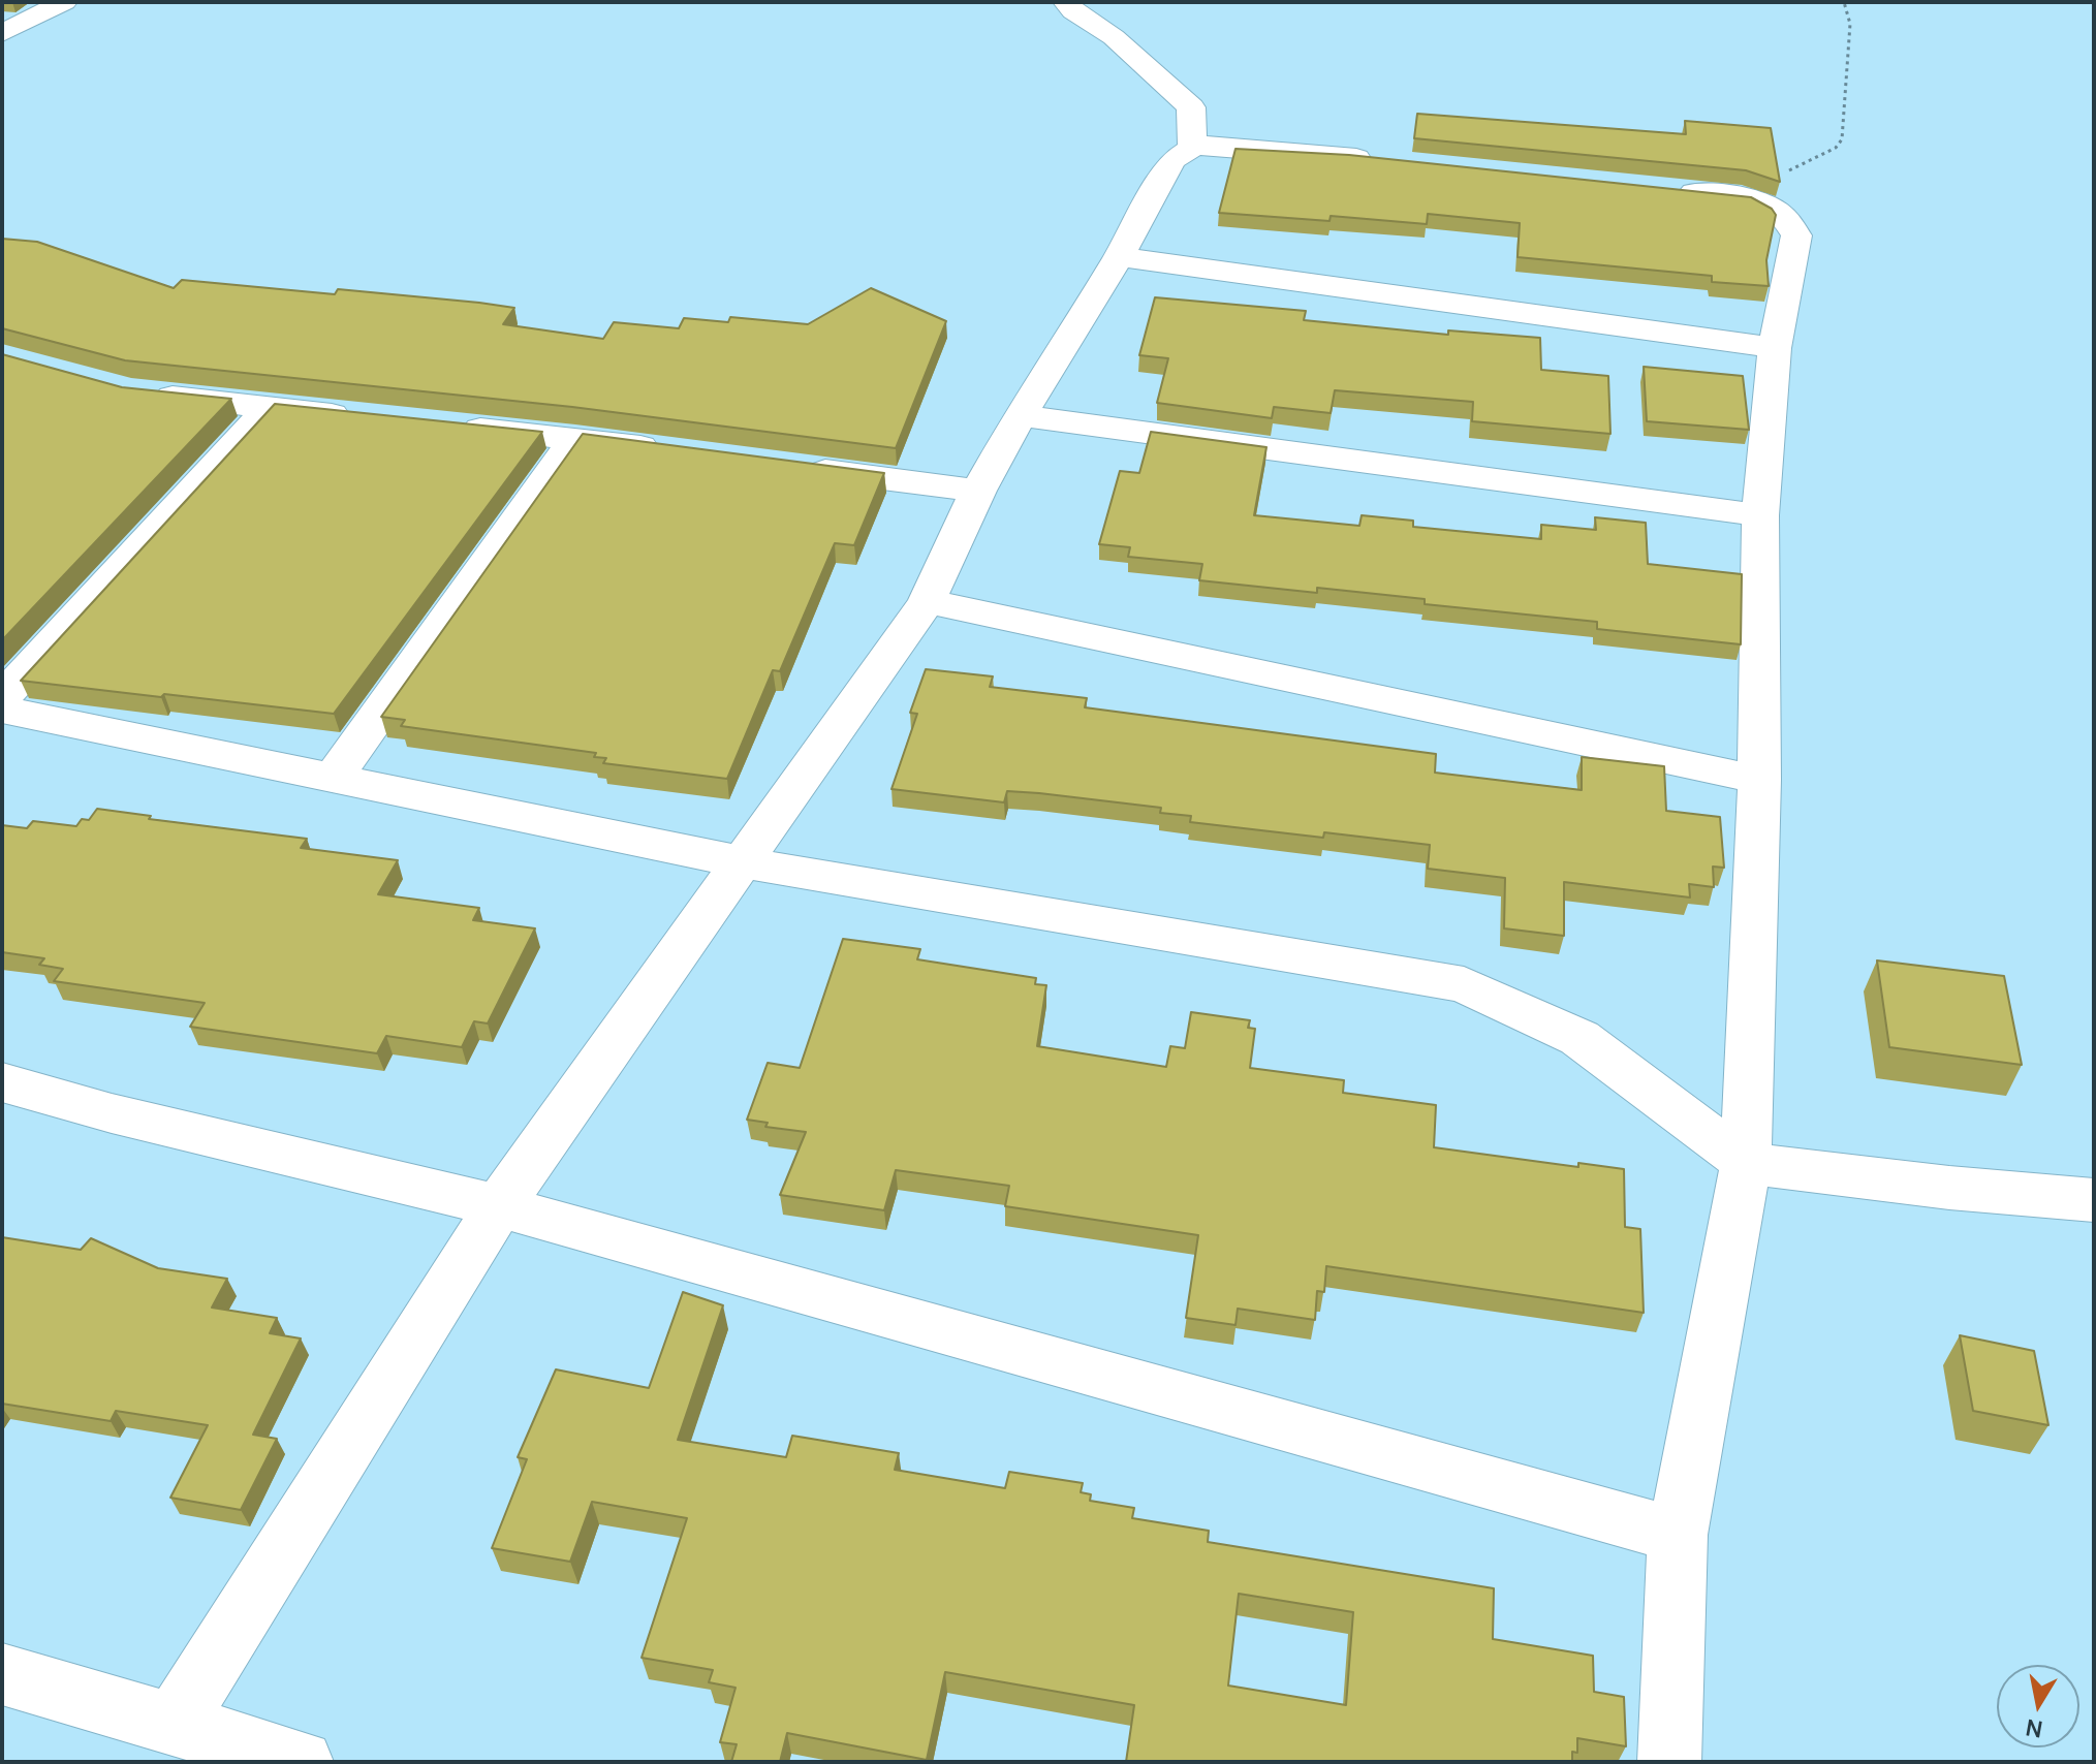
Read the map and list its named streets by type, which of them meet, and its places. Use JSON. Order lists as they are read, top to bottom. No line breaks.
{"north":"bottom"}
